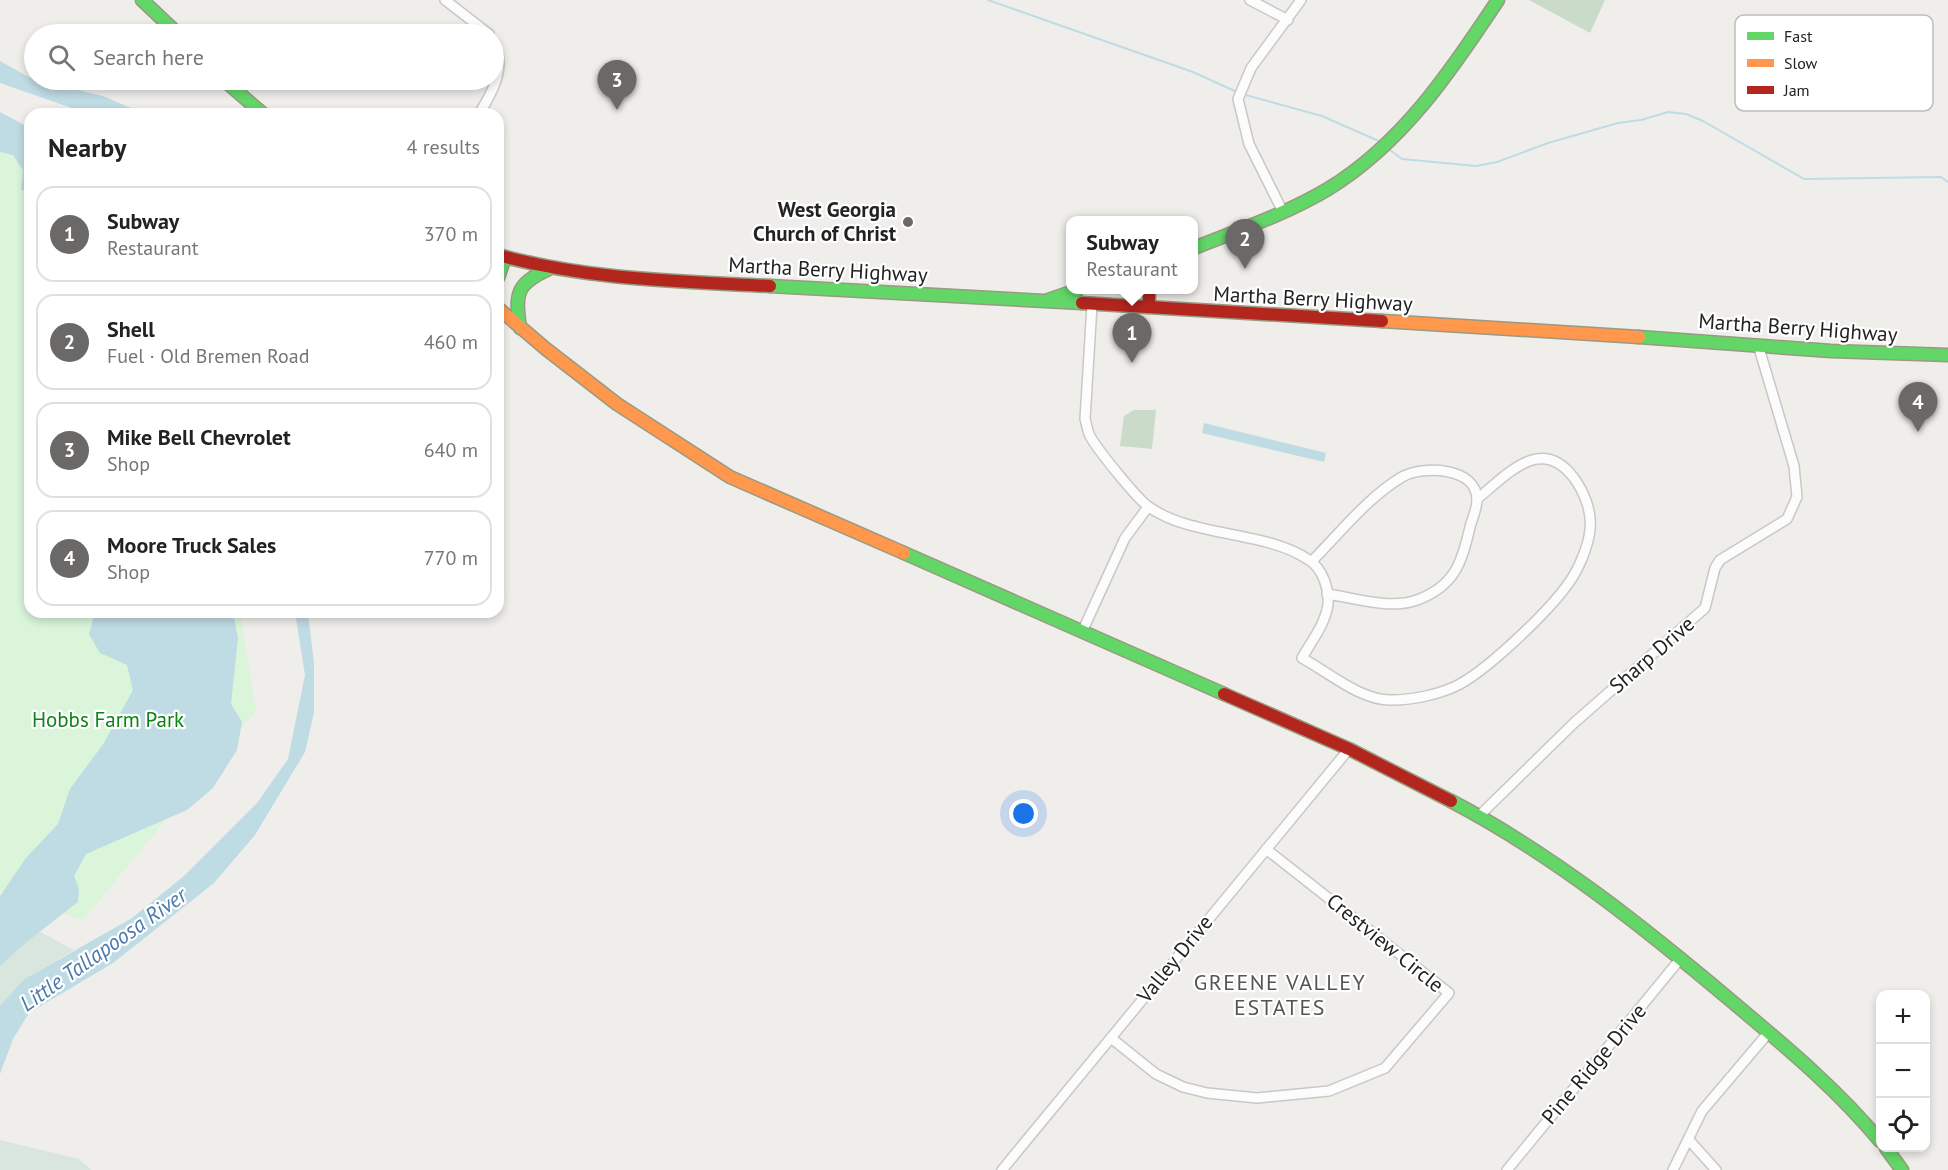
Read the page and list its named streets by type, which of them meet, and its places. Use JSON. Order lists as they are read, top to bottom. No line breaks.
{"streets":{"main road":["Martha Berry Highway"],"street":["Sharp Drive","Crestview Circle","Valley Drive","Pine Ridge Drive"]},"crossings":[["Martha Berry Highway","Sharp Drive"],["Crestview Circle","Valley Drive"]],"districts":["GREENE VALLEY ESTATES"],"water":["Little Tallapoosa River"],"parks":["Hobbs Farm Park"],"places":["West Georgia Church of Christ"],"legend":["Fast","Slow","Jam"],"page":{"search":"Search here","pins":["3","2","1","4"],"heading":["Nearby","4 results"],"list":[{"mark":"1","name":"Subway","note":"Restaurant","value":"370 m"},{"mark":"2","name":"Shell","note":"Fuel · Old Bremen Road","value":"460 m"},{"mark":"3","name":"Mike Bell Chevrolet","note":"Shop","value":"640 m"},{"mark":"4","name":"Moore Truck Sales","note":"Shop","value":"770 m"}],"popup":["Subway","Restaurant"],"map_buttons":["+","−"]}}
